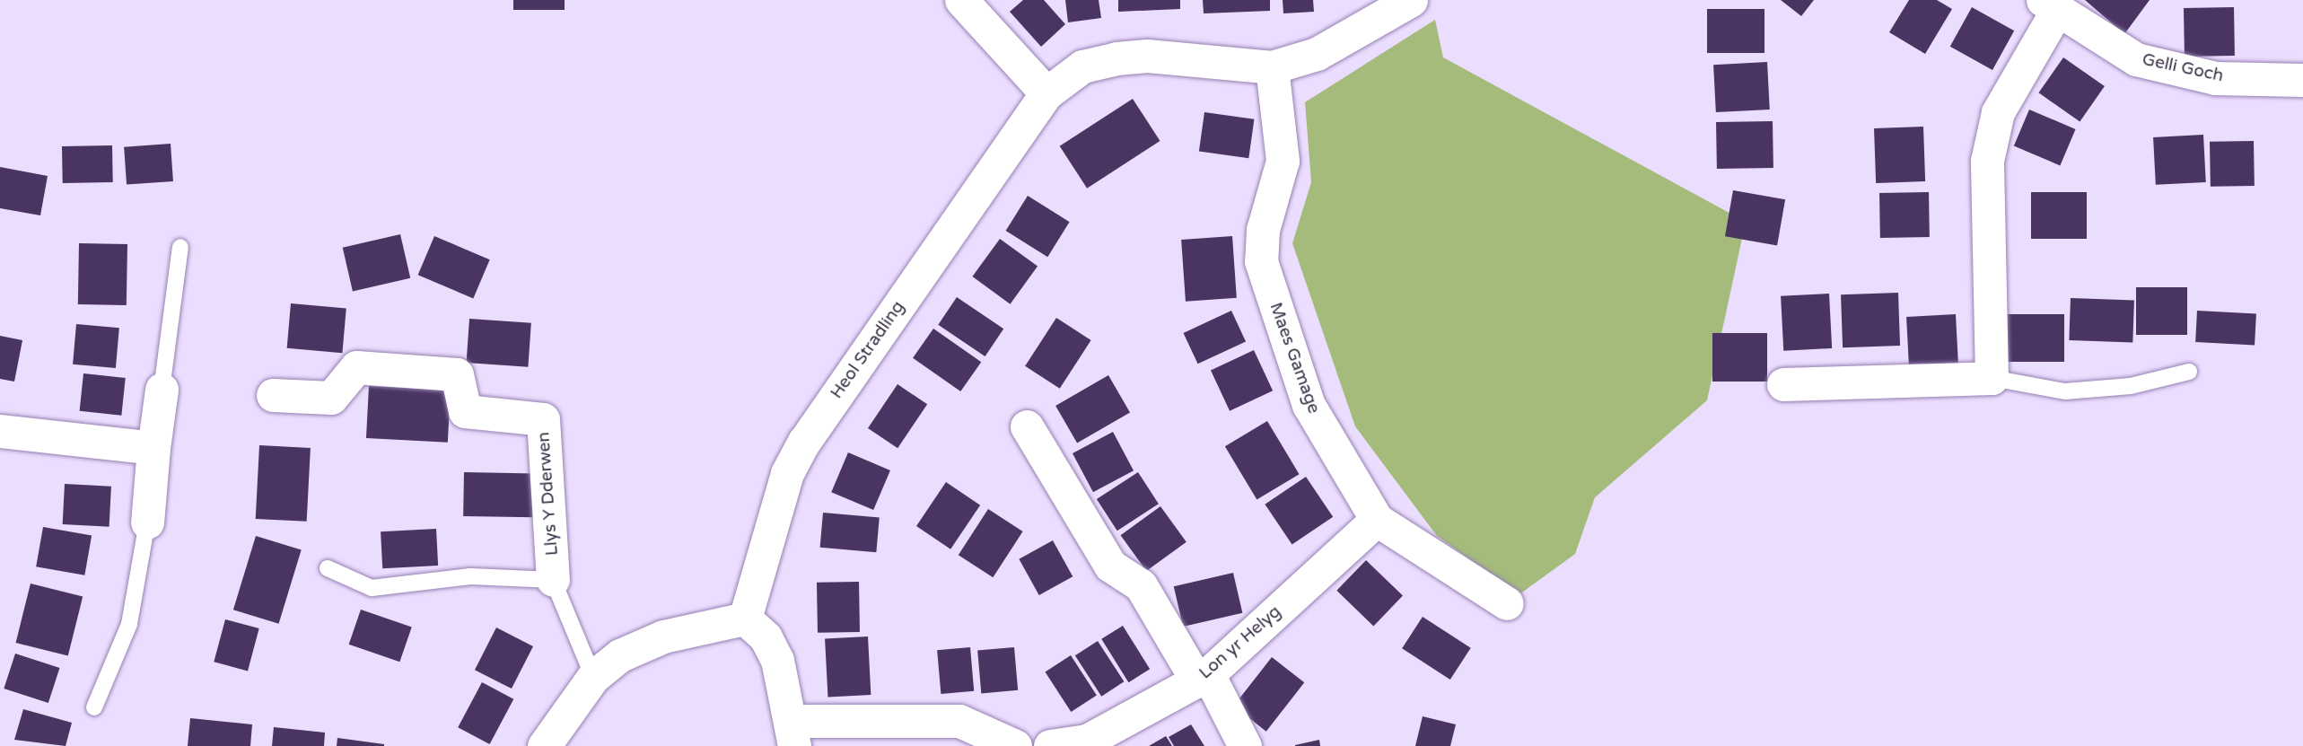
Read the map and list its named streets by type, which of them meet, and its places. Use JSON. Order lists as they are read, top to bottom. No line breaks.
{"streets":{"street":["Gelli Goch","Heol Stradling","Maes Gamage","Llys Y Dderwen","Lon yr Helyg"]},"crossings":[["Heol Stradling","Maes Gamage"],["Maes Gamage","Lon yr Helyg"]]}
